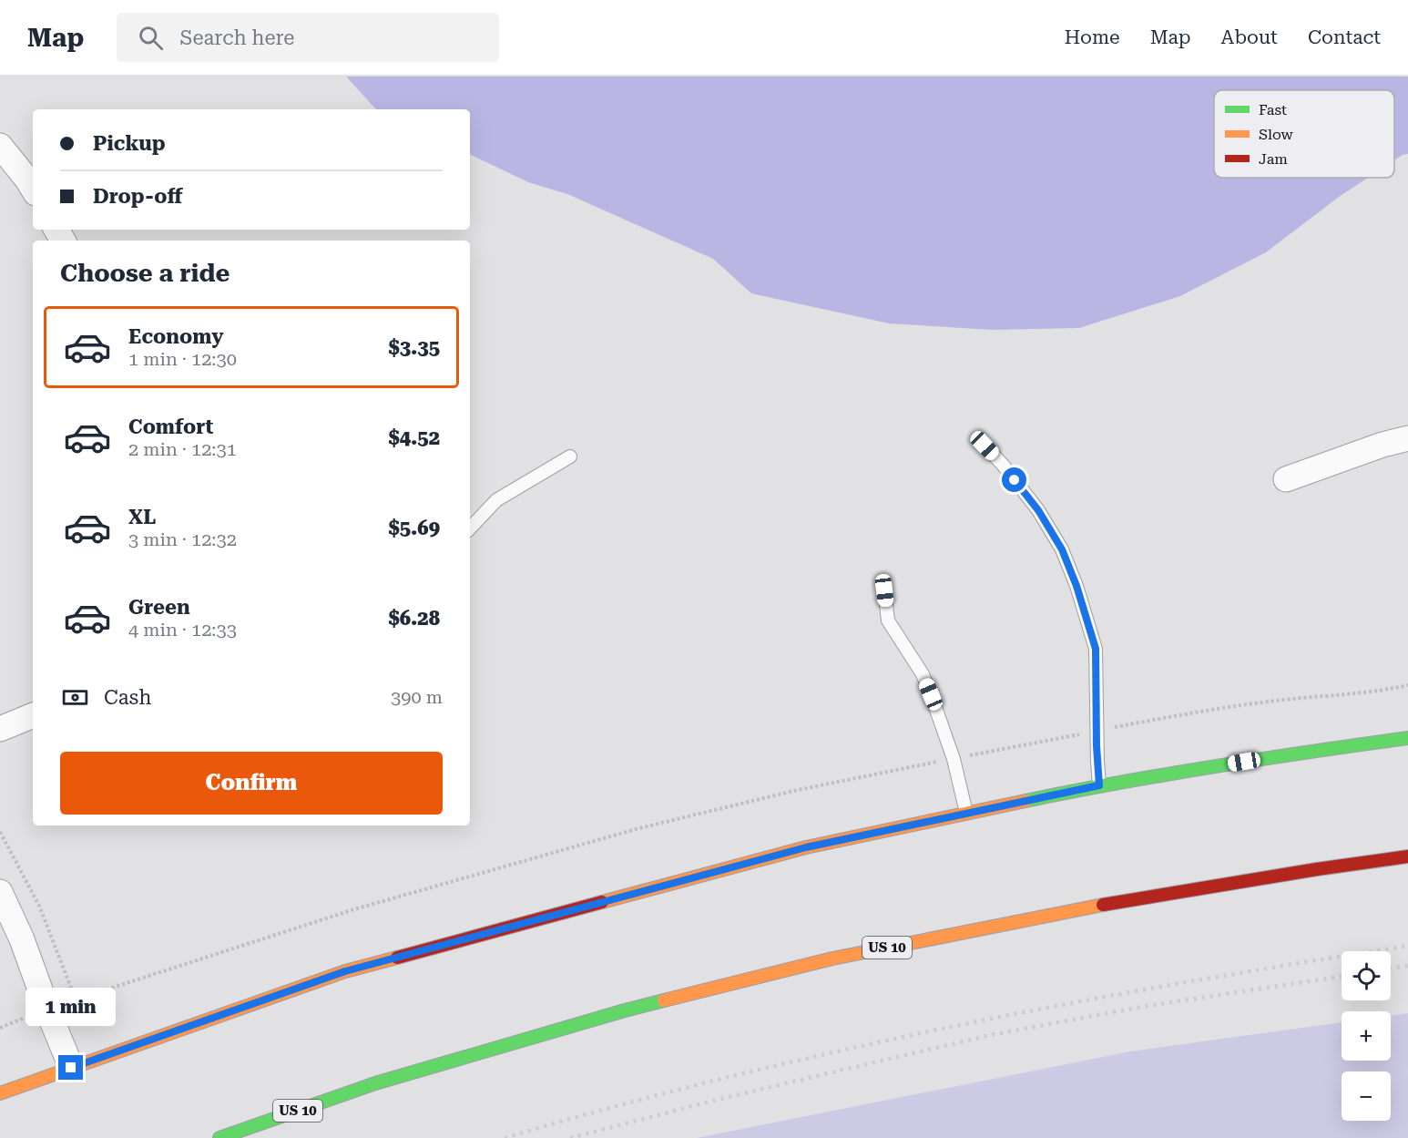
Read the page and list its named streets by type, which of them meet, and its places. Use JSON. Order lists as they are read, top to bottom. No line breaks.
{"streets":{"highway":["US 10"]},"legend":["Fast","Slow","Jam"],"page":{"header":"Map","search":"Search here","nav":["Home","Map","About","Contact"],"banner":["Pickup","Drop-off"],"heading":"Choose a ride","list":[{"name":"Economy","note":"1 min · 12:30","value":"$3.35"},{"name":"Comfort","note":"2 min · 12:31","value":"$4.52"},{"name":"XL","note":"3 min · 12:32","value":"$5.69"},{"name":"Green","note":"4 min · 12:33","value":"$6.28"}],"pay":["Cash","390 m"],"buttons":"Confirm","map_buttons":["+","−"],"bubble":"1 min"}}
